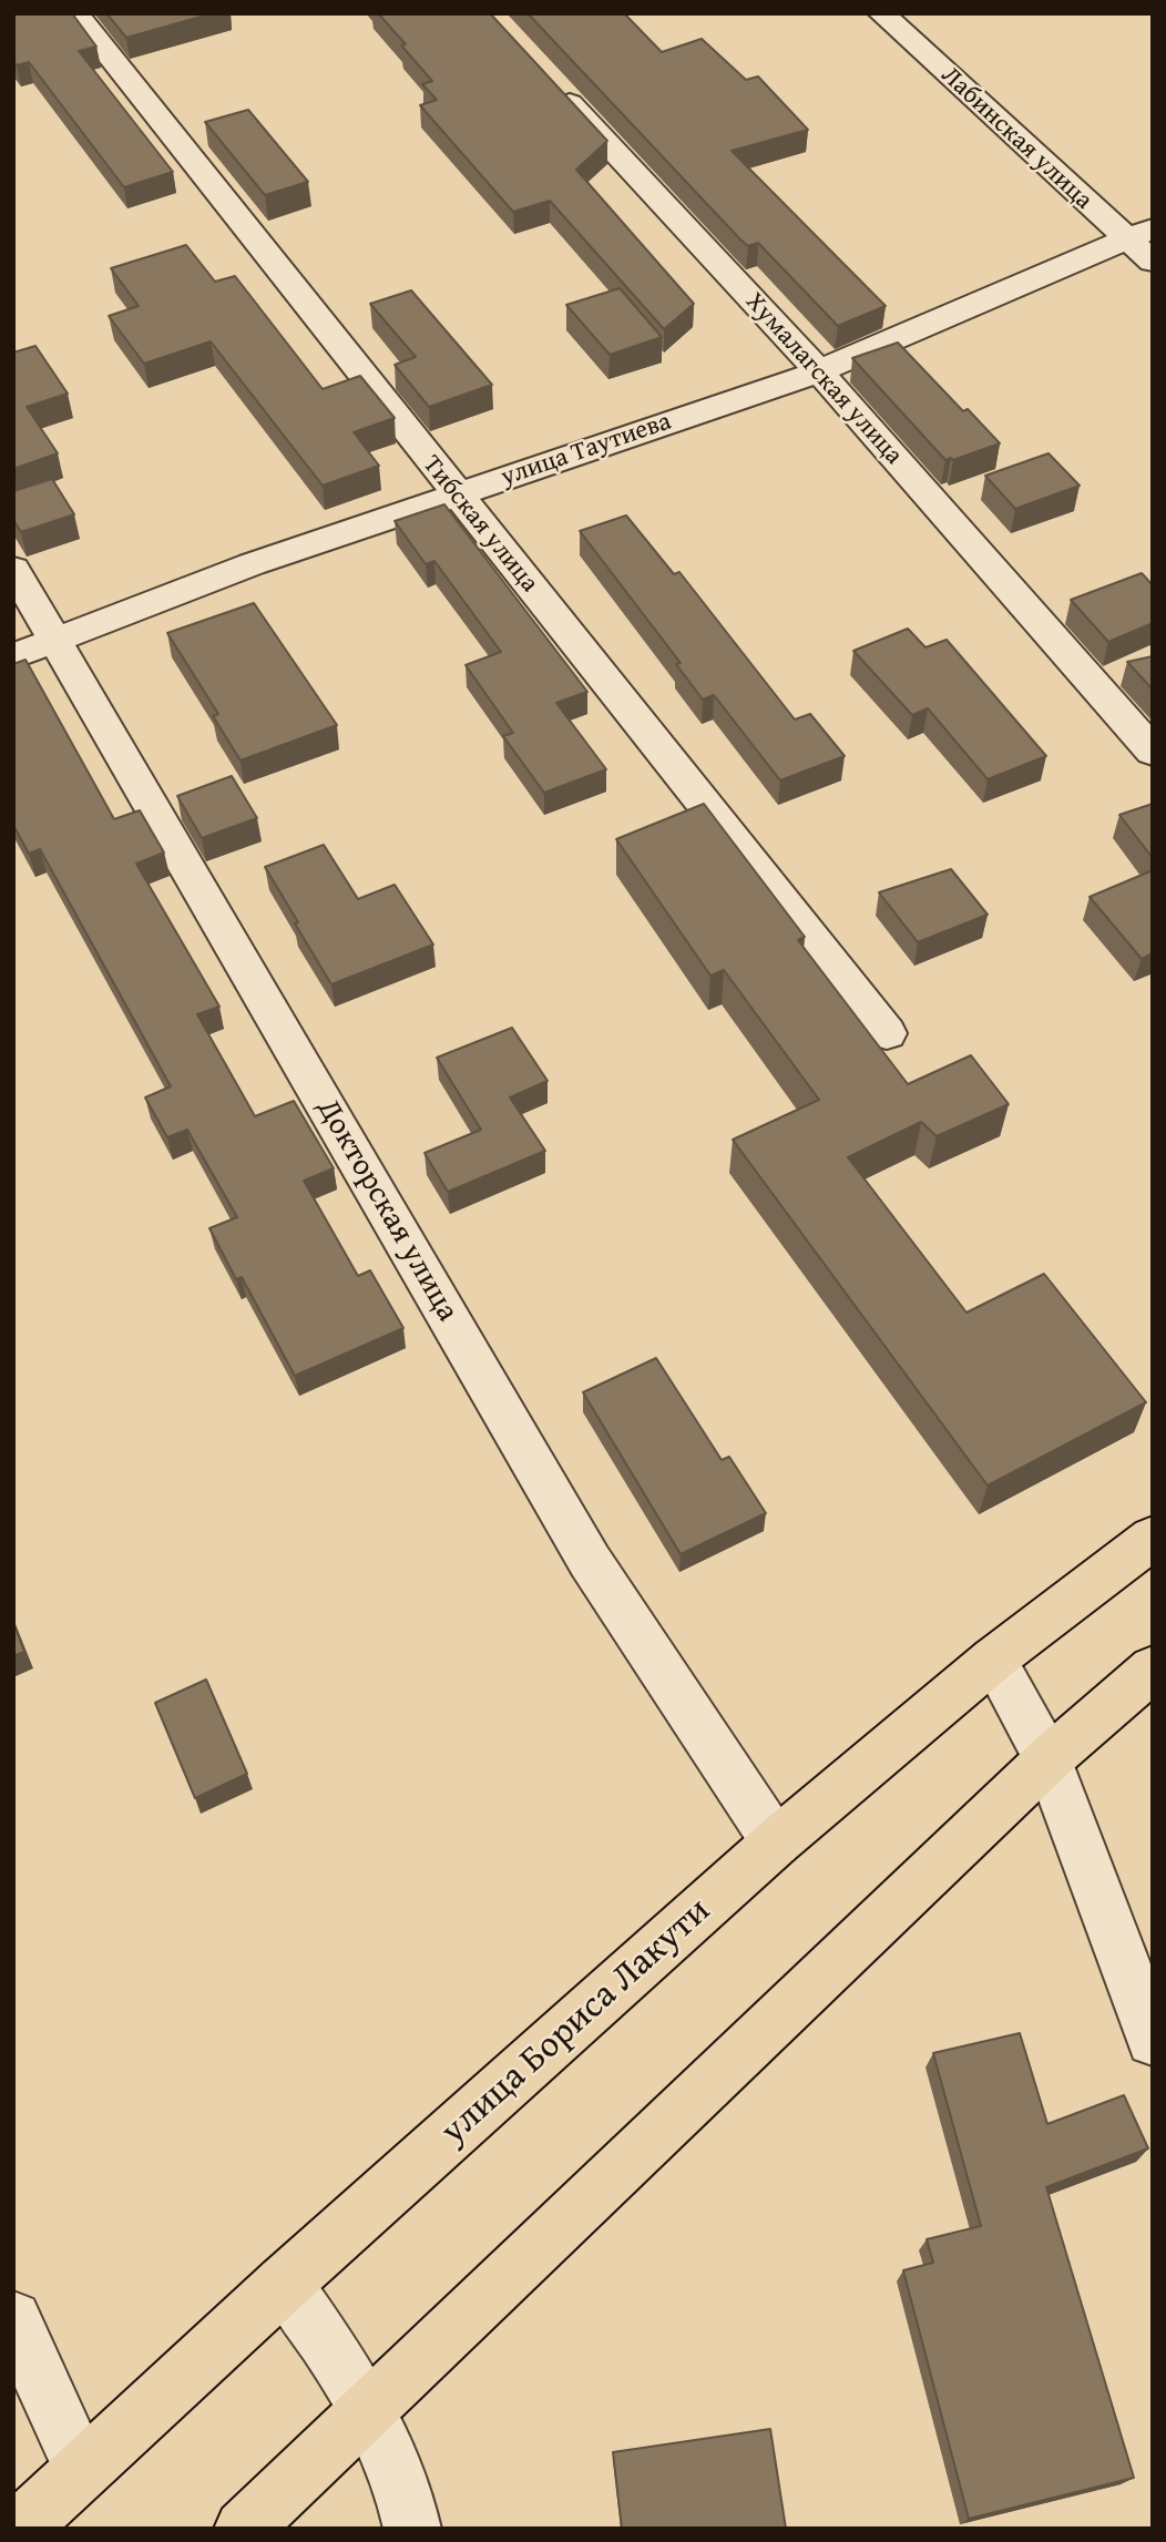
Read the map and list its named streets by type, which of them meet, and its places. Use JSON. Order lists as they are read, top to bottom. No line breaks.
{"streets":{"main road":["улица Бориса Лакути"],"street":["Лабинская улица","Хумалагская улица","улица Таутиева","Тибская улица","Докторская улица"]},"crossings":[["Лабинская улица","улица Таутиева"],["Хумалагская улица","улица Таутиева"],["улица Таутиева","Тибская улица"],["улица Таутиева","Докторская улица"],["Докторская улица","улица Бориса Лакути"]]}
